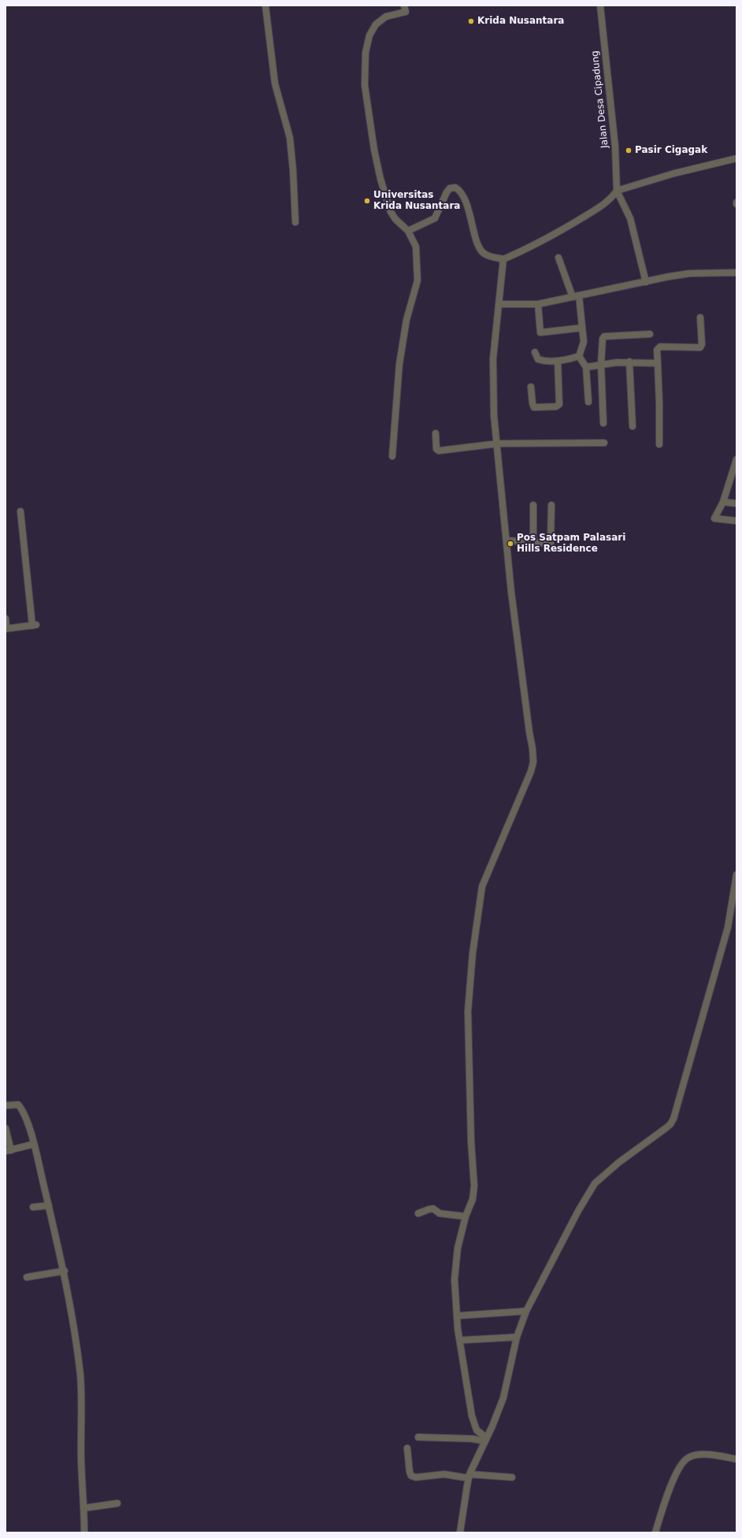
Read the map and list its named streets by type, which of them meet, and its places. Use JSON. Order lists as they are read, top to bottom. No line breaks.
{"streets":{"street":["Jalan Desa Cipadung"]},"places":["Krida Nusantara","Pasir Cigagak","Universitas Krida Nusantara","Pos Satpam Palasari Hills Residence"]}
